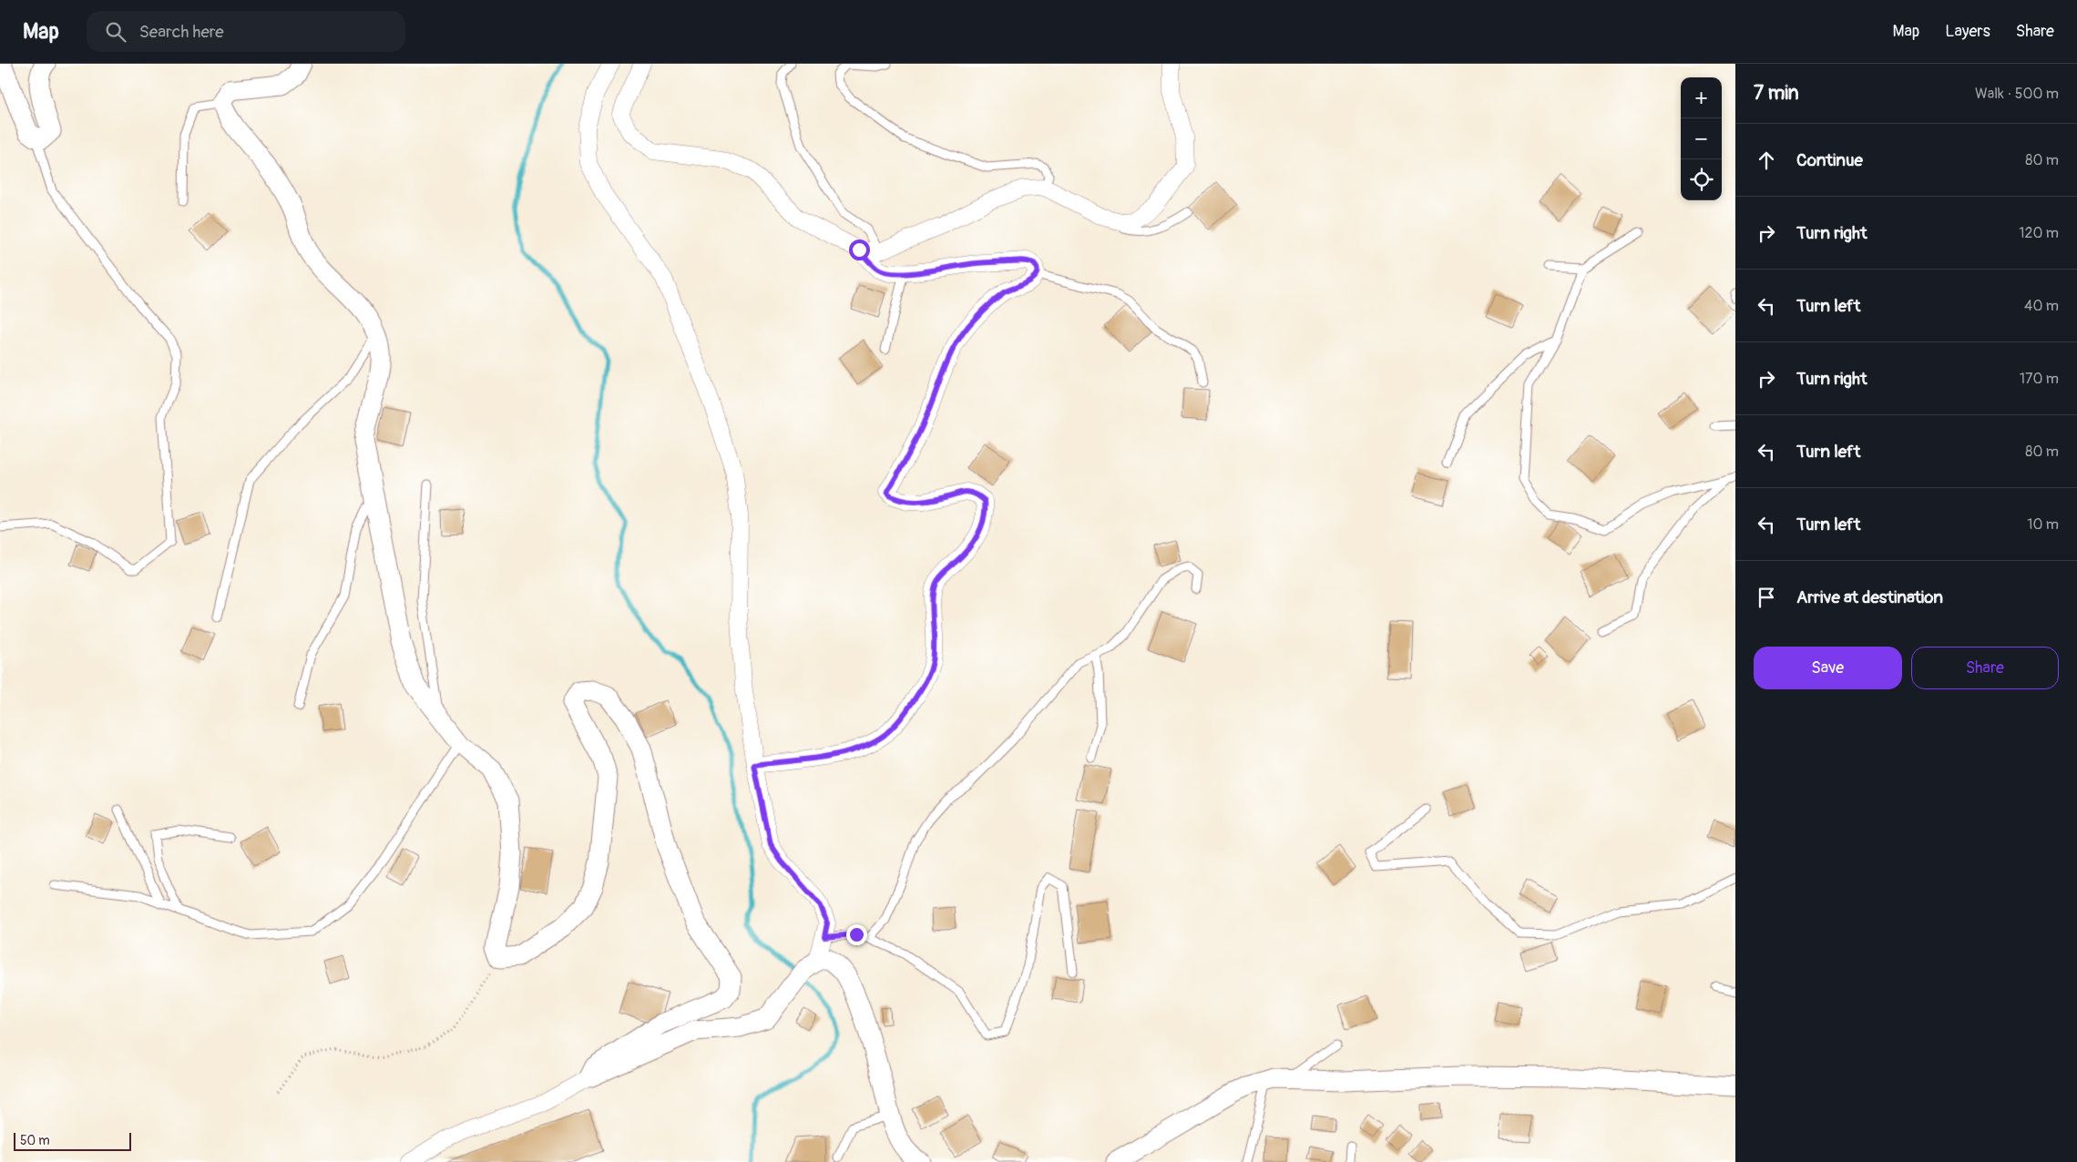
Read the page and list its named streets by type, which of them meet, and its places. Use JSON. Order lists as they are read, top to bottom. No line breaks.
{"scale_bar":"50 m","page":{"header":"Map","search":"Search here","nav":["Map","Layers","Share"],"heading":["7 min","Walk · 500 m"],"map_buttons":["+","−"],"list":[["Continue","80 m"],["Turn right","120 m"],["Turn left","40 m"],["Turn right","170 m"],["Turn left","80 m"],["Turn left","10 m"],"Arrive at destination"],"buttons":["Save","Share"],"scale":"50 m"}}
